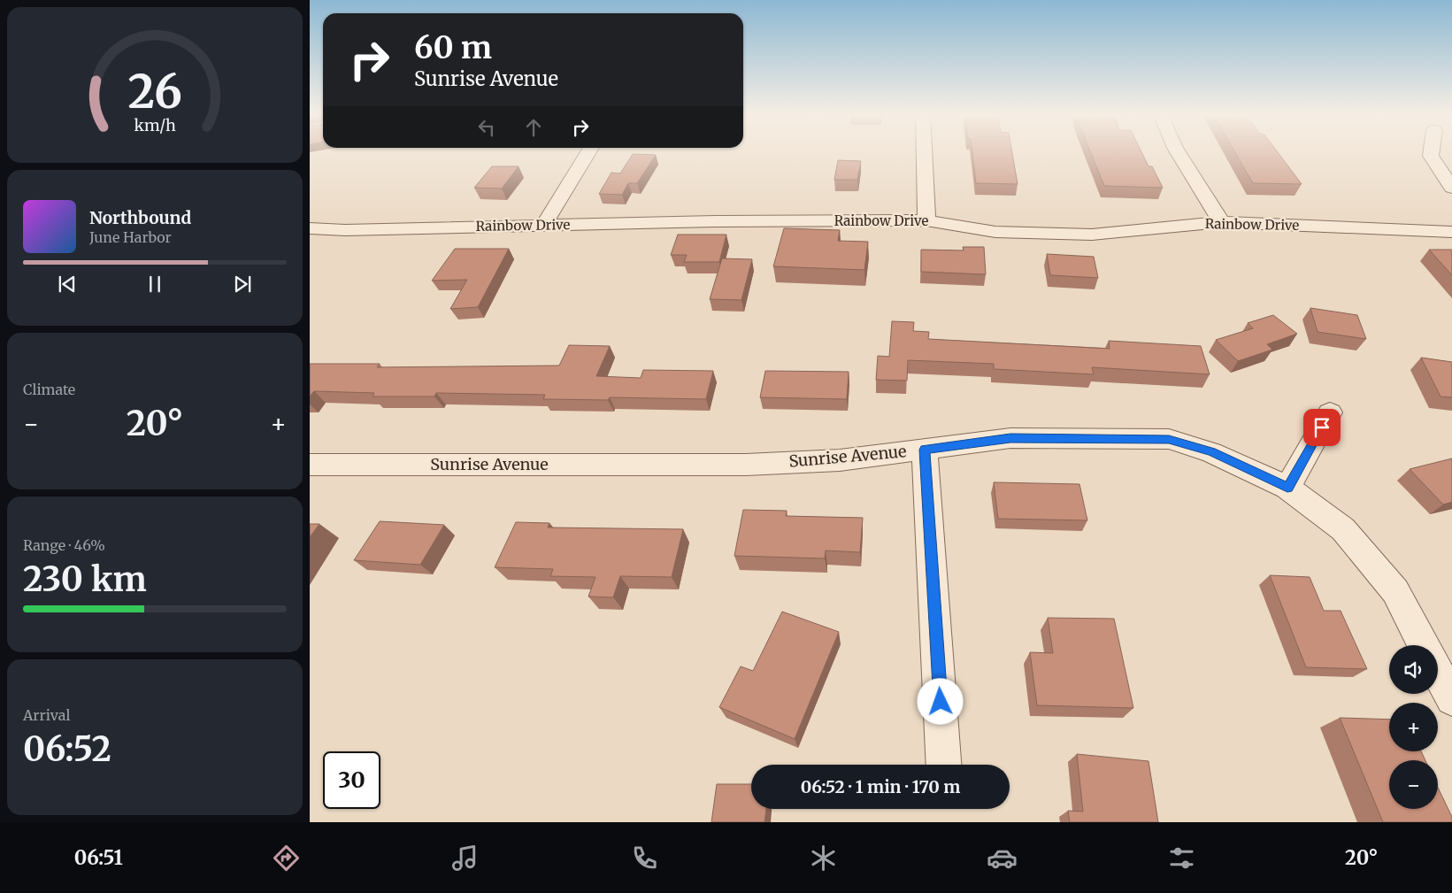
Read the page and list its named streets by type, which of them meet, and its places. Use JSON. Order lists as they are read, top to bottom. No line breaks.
{"streets":{"street":["Rainbow Drive","Sunrise Avenue"]},"page":{"turn":["60 m","Sunrise Avenue"],"song":["Northbound","June Harbor"],"tile":["Climate",["Range · 46%","230 km"],["Arrival","06:52"]],"heat":["−","20°","+"],"map_buttons":["+","−"],"limit":"30","trip":"06:52 · 1 min · 170 m","tabs":["06:51","20°"],"gauge":["26","km/h"]}}
